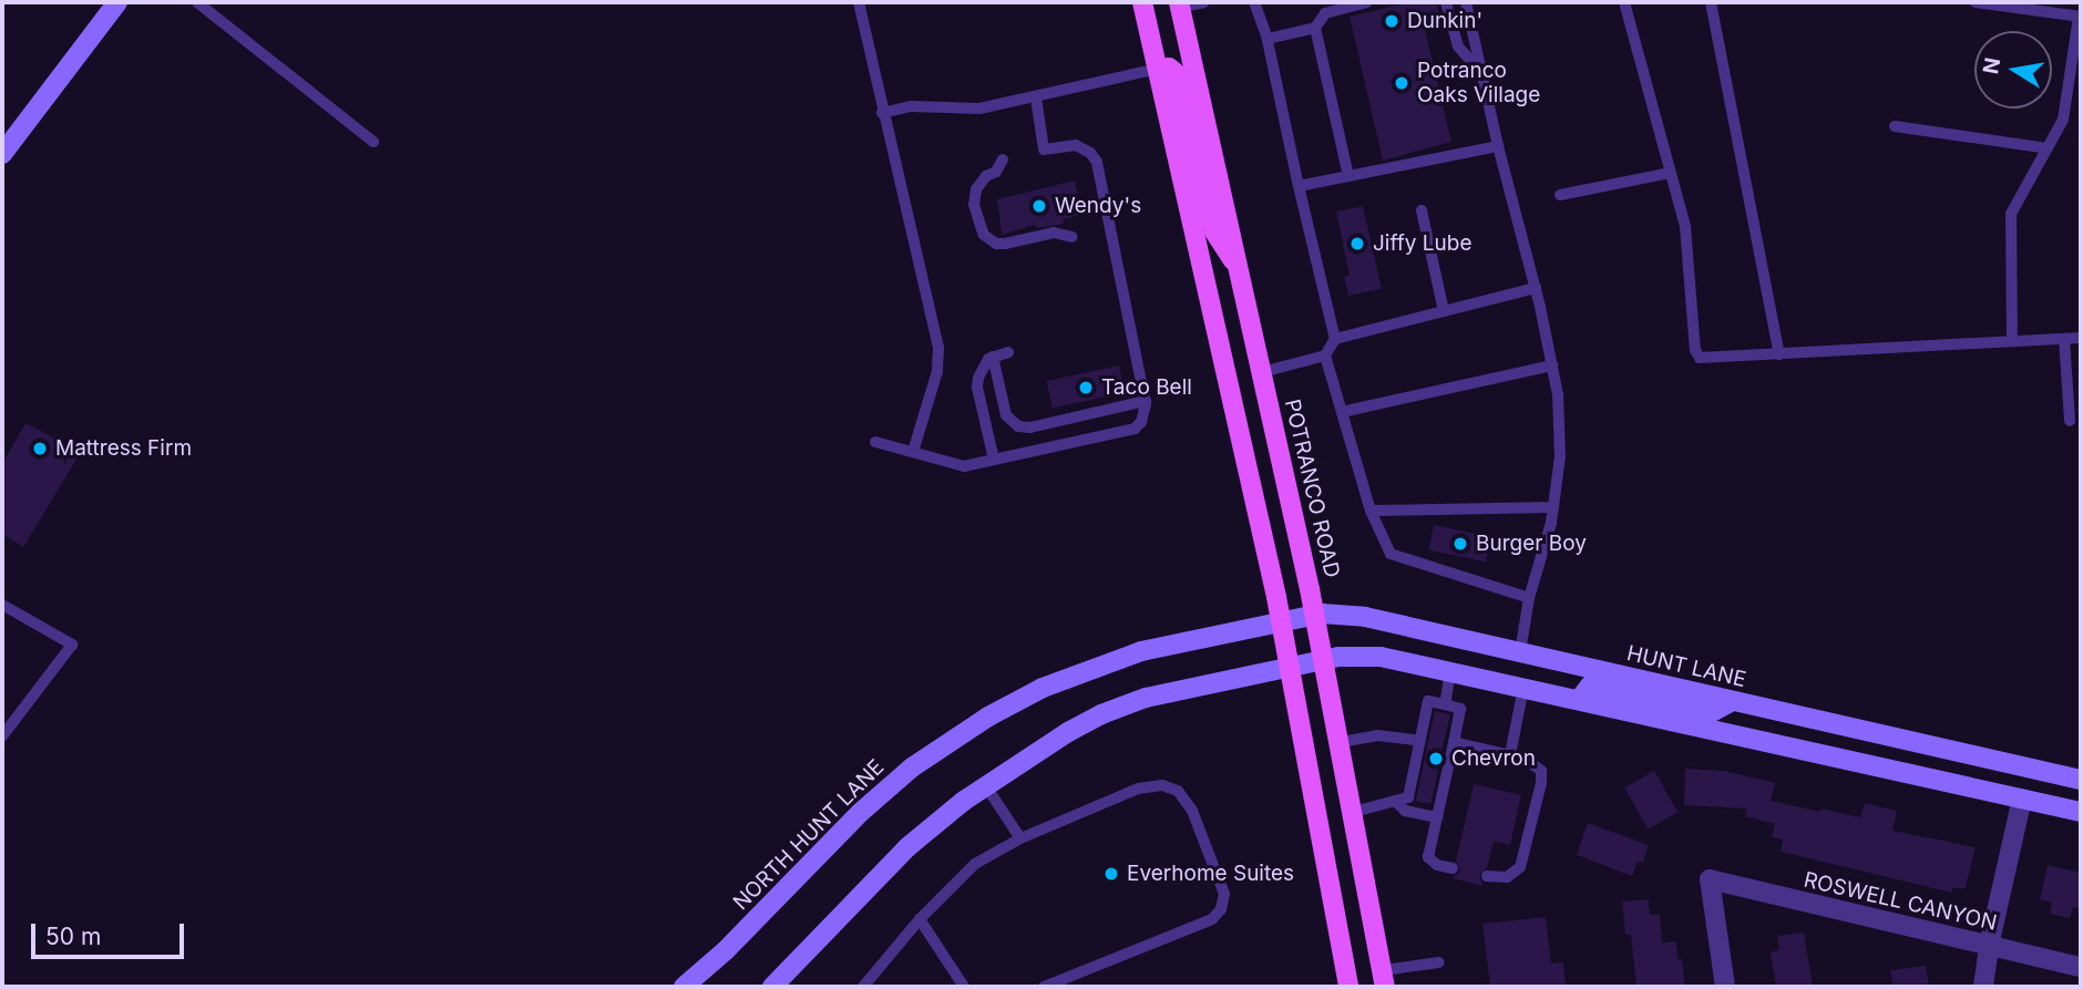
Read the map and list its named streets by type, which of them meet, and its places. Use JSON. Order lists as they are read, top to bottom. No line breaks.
{"streets":{"main road":["POTRANCO ROAD","HUNT LANE","NORTH HUNT LANE"],"street":["ROSWELL CANYON"]},"crossings":[["POTRANCO ROAD","HUNT LANE"],["HUNT LANE","NORTH HUNT LANE"]],"places":["Dunkin'","Potranco Oaks Village","Wendy's","Jiffy Lube","Taco Bell","Mattress Firm","Burger Boy","Chevron","Everhome Suites"],"scale_bar":"50 m","north":"left"}
